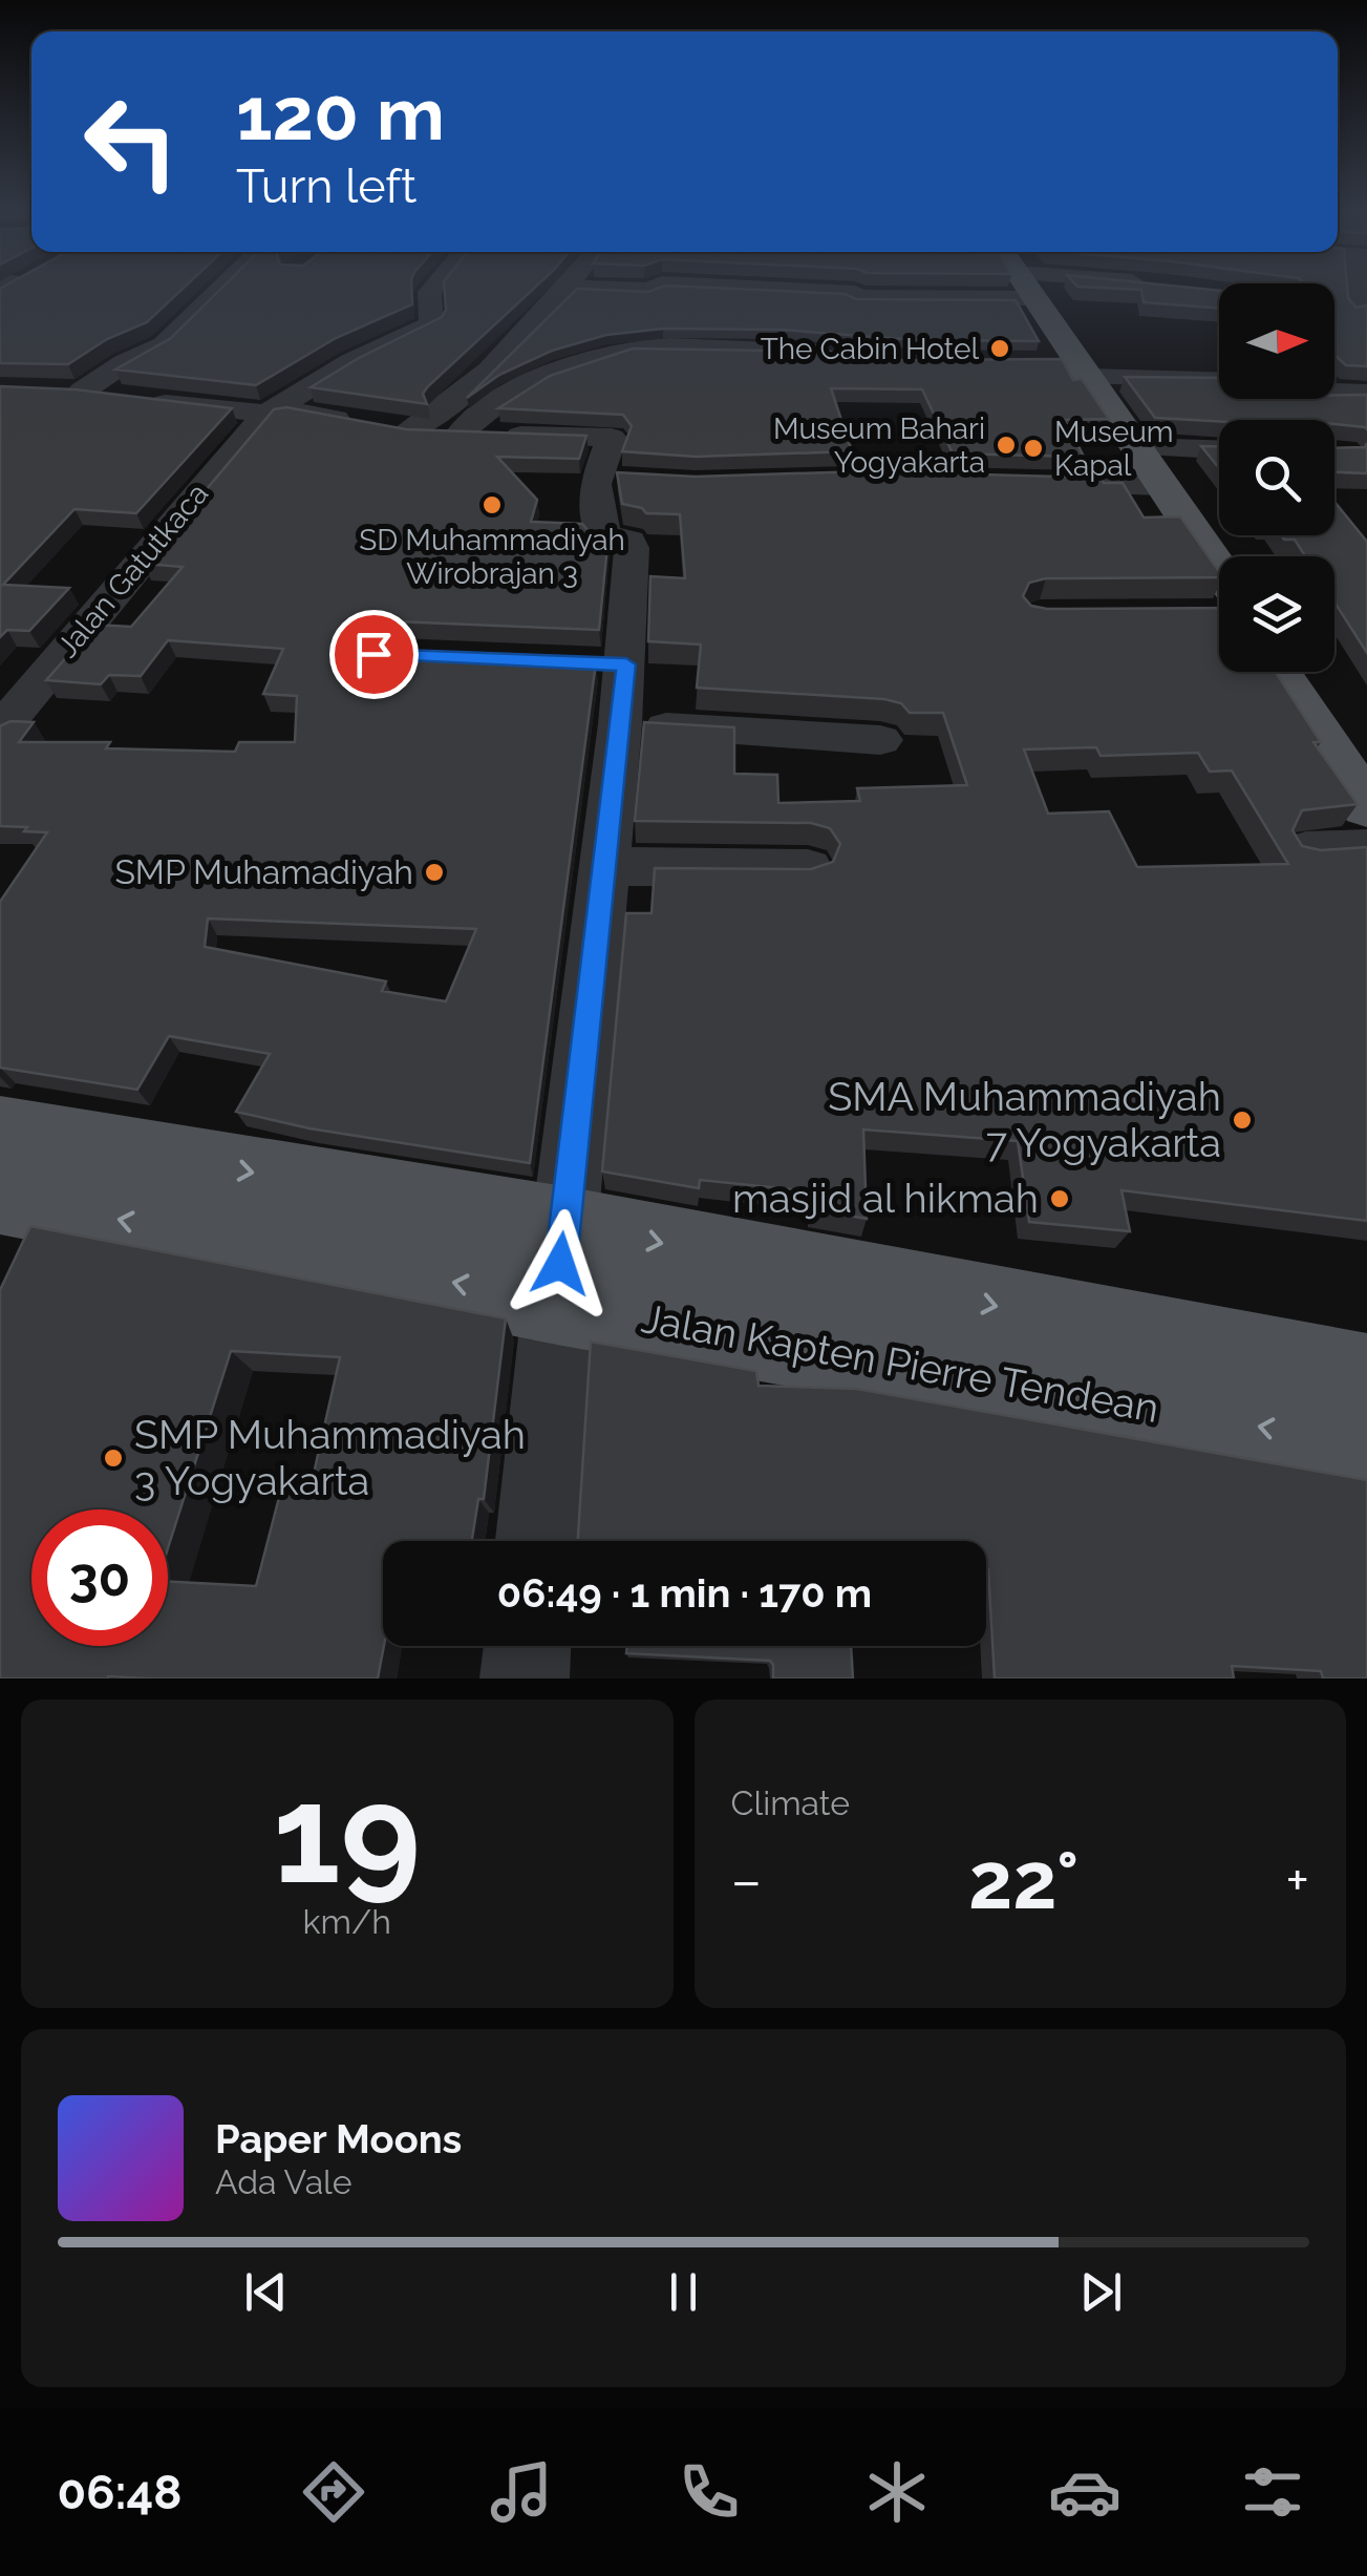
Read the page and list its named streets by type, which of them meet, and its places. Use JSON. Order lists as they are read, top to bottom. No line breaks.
{"streets":{"main road":["Jalan Kapten Pierre Tendean"],"street":["Jalan Gatutkaca"]},"places":["The Cabin Hotel","Museum Bahari Yogyakarta","Museum Kapal","SD Muhammadiyah Wirobrajan 3","SMP Muhamadiyah","SMA Muhammadiyah 7 Yogyakarta","masjid al hikmah","SMP Muhammadiyah 3 Yogyakarta"],"north":"right","page":{"turn":["120 m","Turn left"],"limit":"30","trip":"06:49 · 1 min · 170 m","tile":[["19","km/h"],"Climate"],"heat":["−","22°","+"],"song":["Paper Moons","Ada Vale"],"tabs":"06:48"}}
